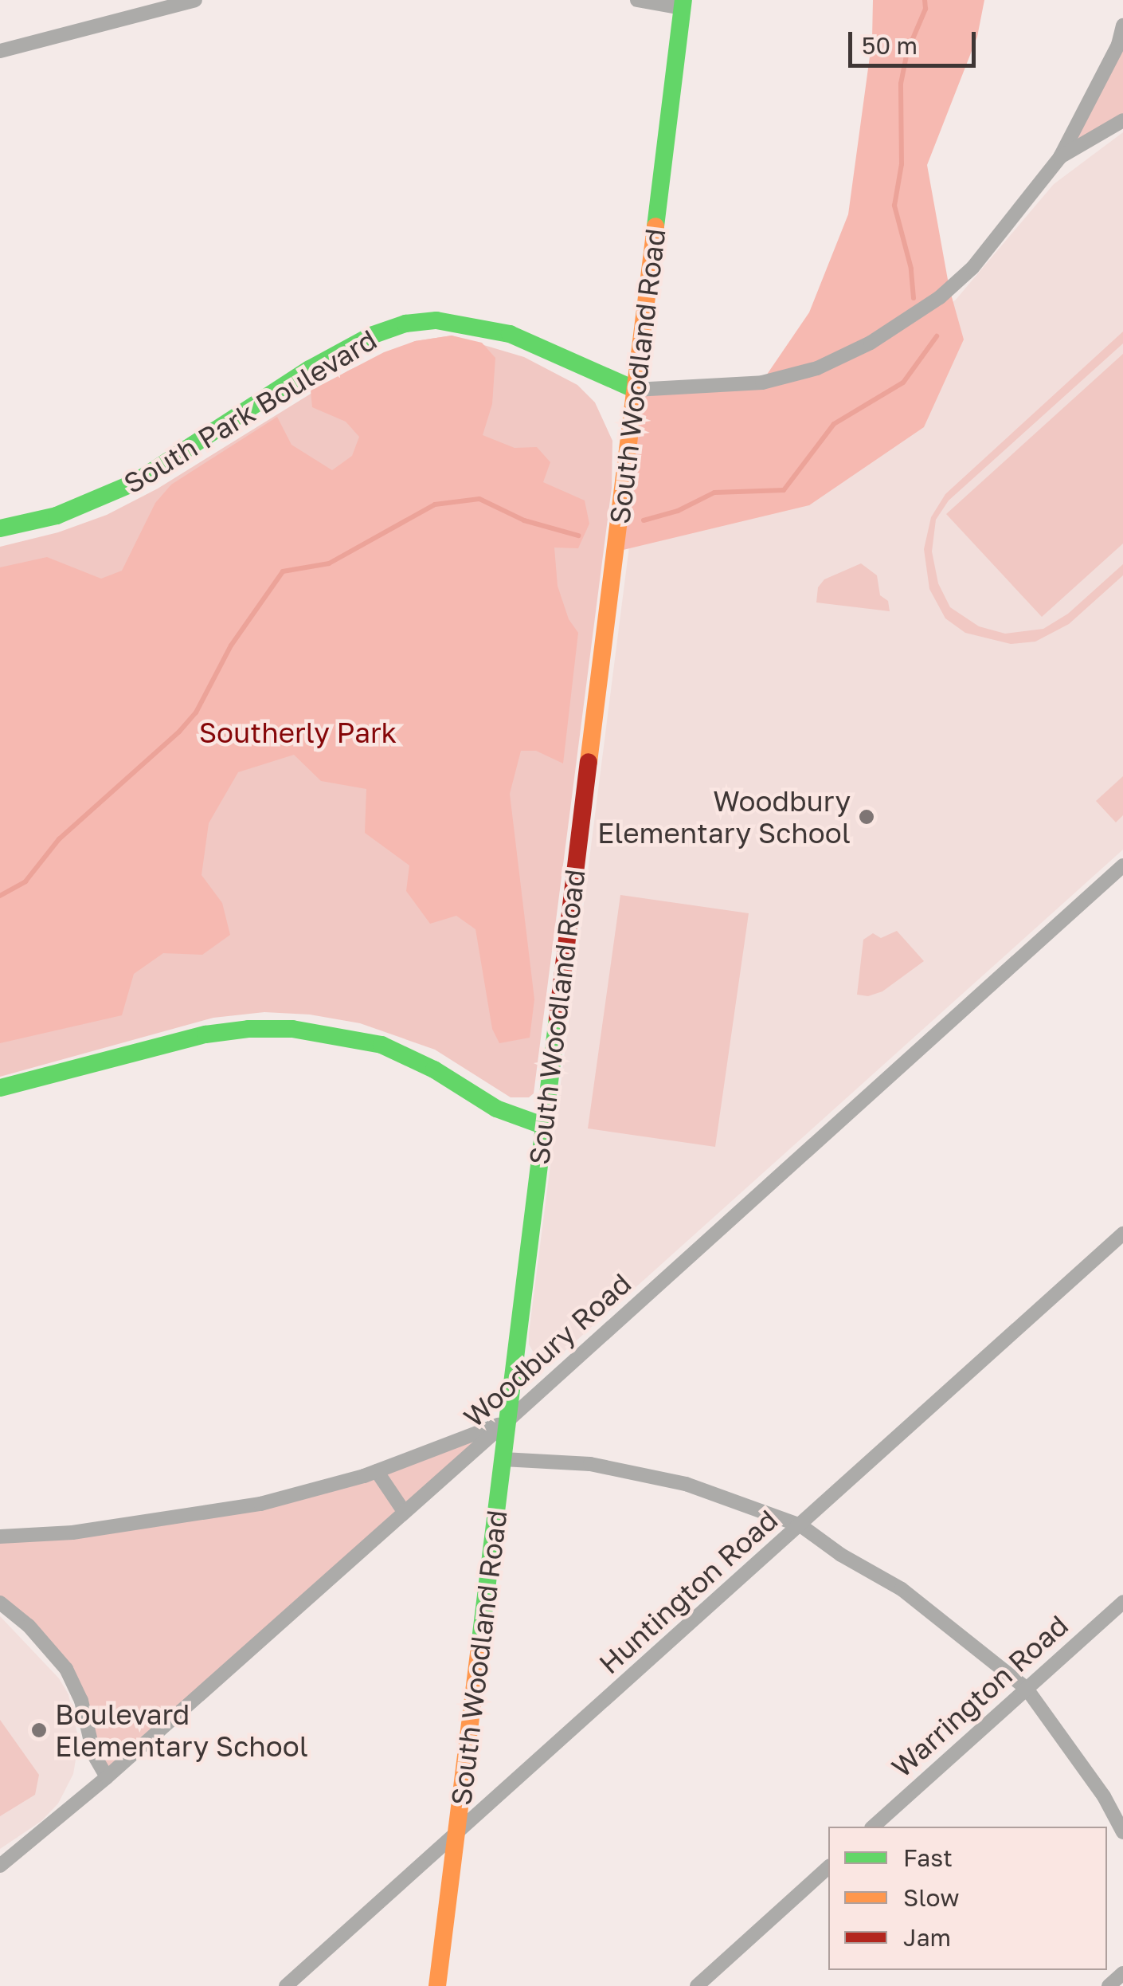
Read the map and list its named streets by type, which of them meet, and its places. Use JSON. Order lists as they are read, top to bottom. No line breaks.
{"streets":{"street":["South Woodland Road","South Park Boulevard","Woodbury Road","Huntington Road","Warrington Road"]},"crossings":[["South Woodland Road","South Park Boulevard"],["South Woodland Road","Woodbury Road"],["South Woodland Road","Huntington Road"]],"parks":["Southerly Park"],"places":["Woodbury Elementary School","Boulevard Elementary School"],"legend":["Fast","Slow","Jam"],"scale_bar":"50 m"}
